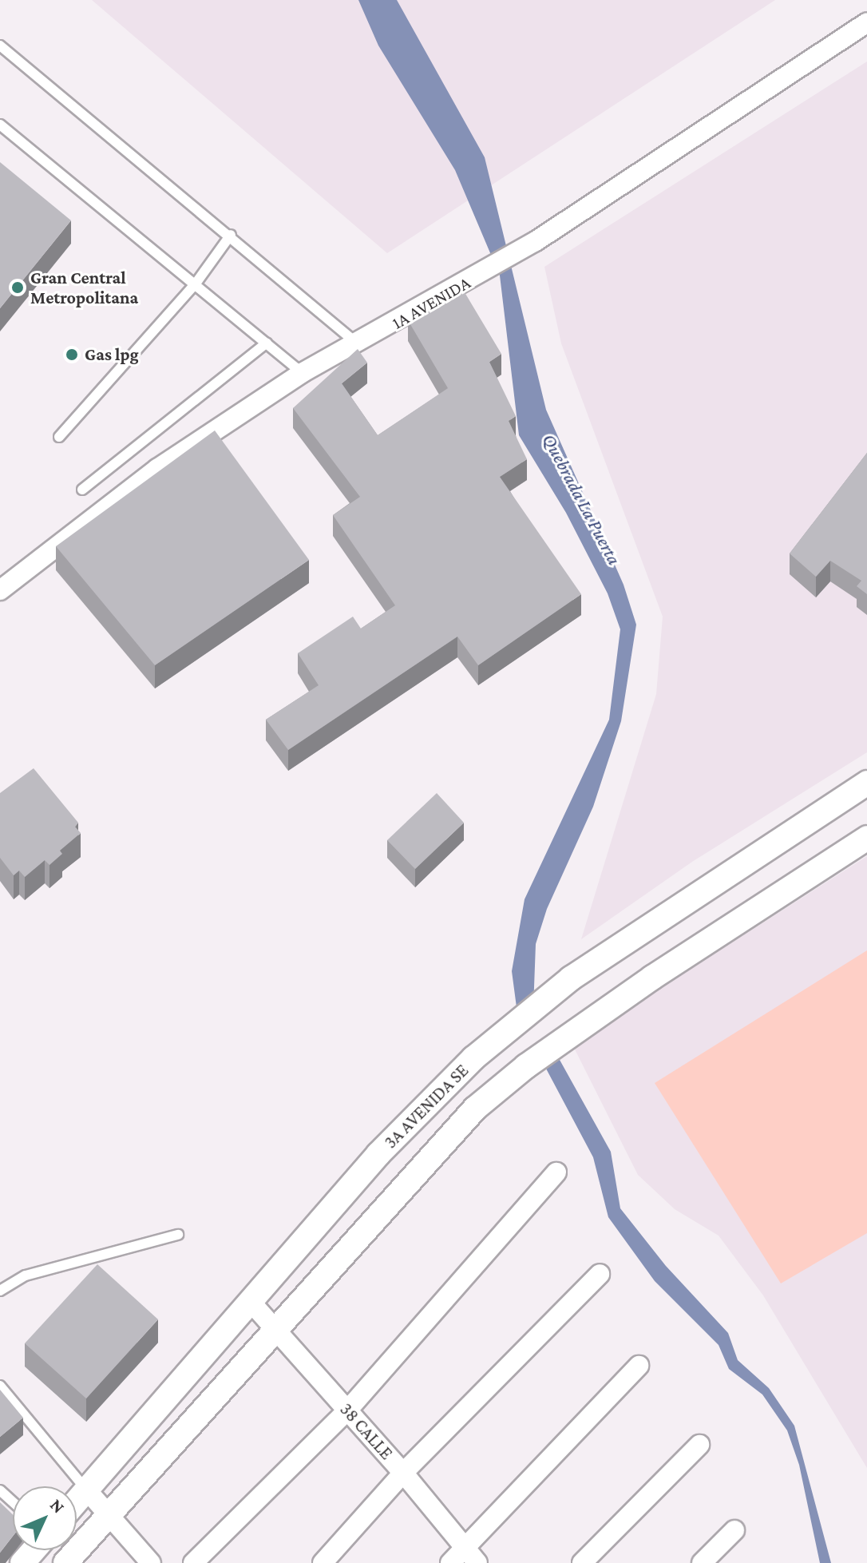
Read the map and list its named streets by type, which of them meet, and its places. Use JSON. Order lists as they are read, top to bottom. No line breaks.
{"streets":{"street":["1A AVENIDA","3A AVENIDA SE","38 CALLE"]},"crossings":[["3A AVENIDA SE","38 CALLE"]],"water":["Quebrada La Puerta"],"places":["Gran Central Metropolitana","Gas lpg"],"north":"top right"}
